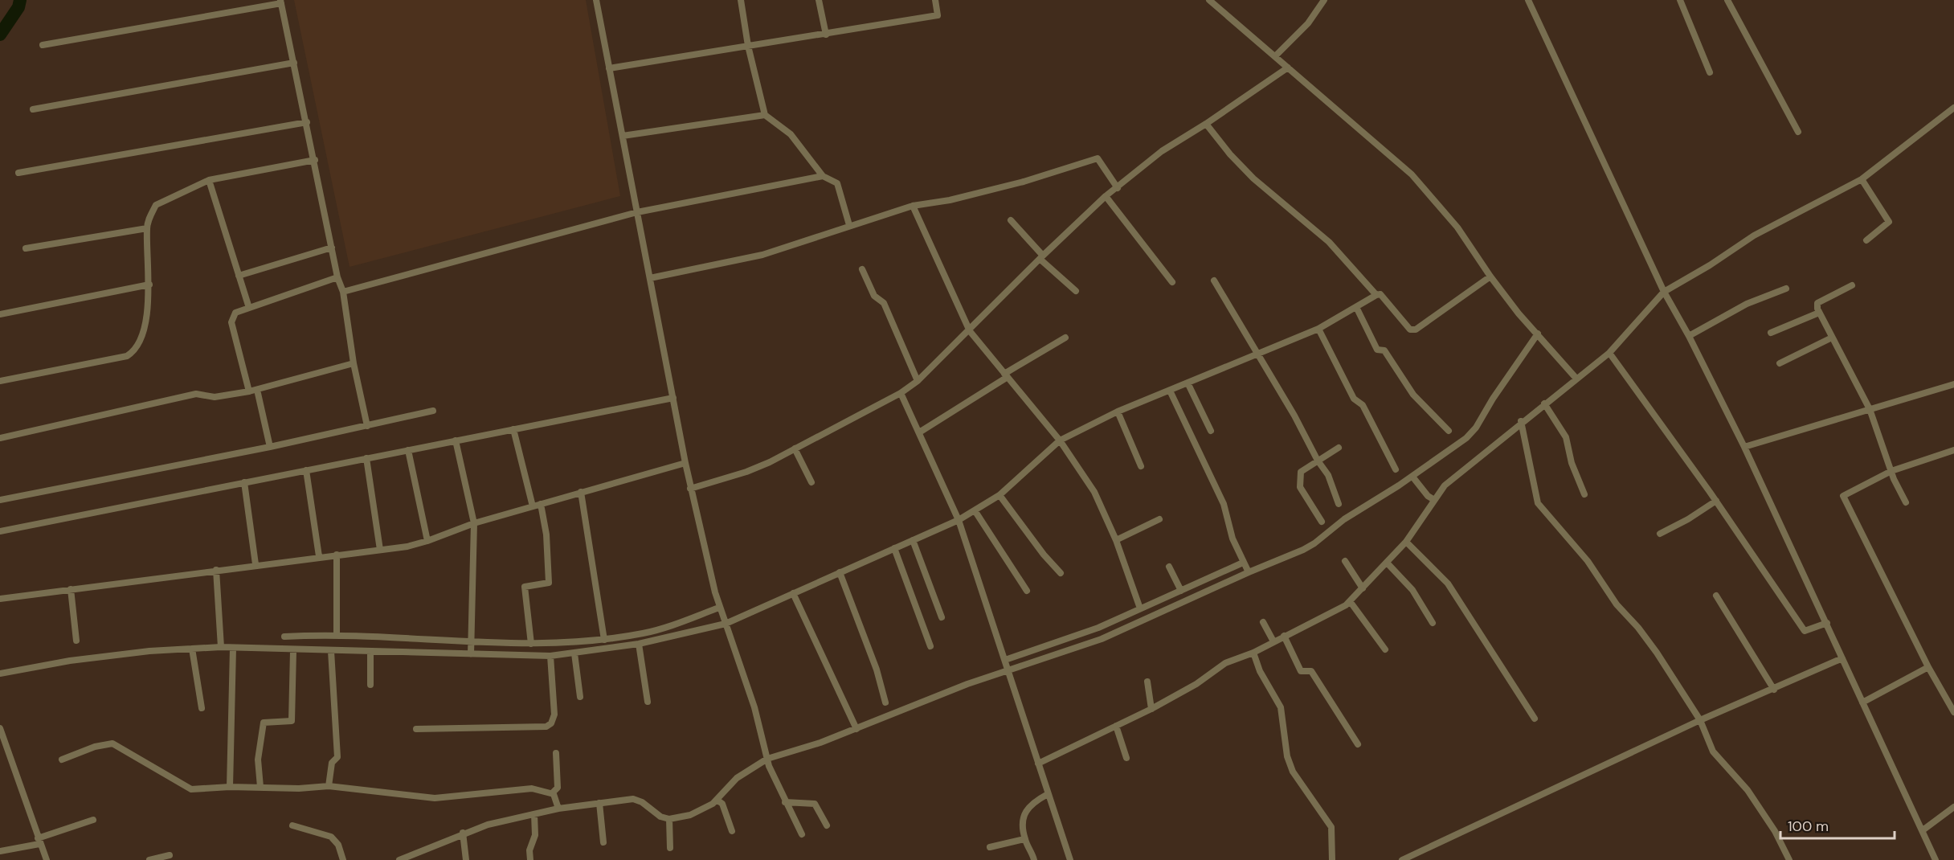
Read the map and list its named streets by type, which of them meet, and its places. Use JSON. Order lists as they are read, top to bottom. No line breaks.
{"scale_bar":"100 m"}
